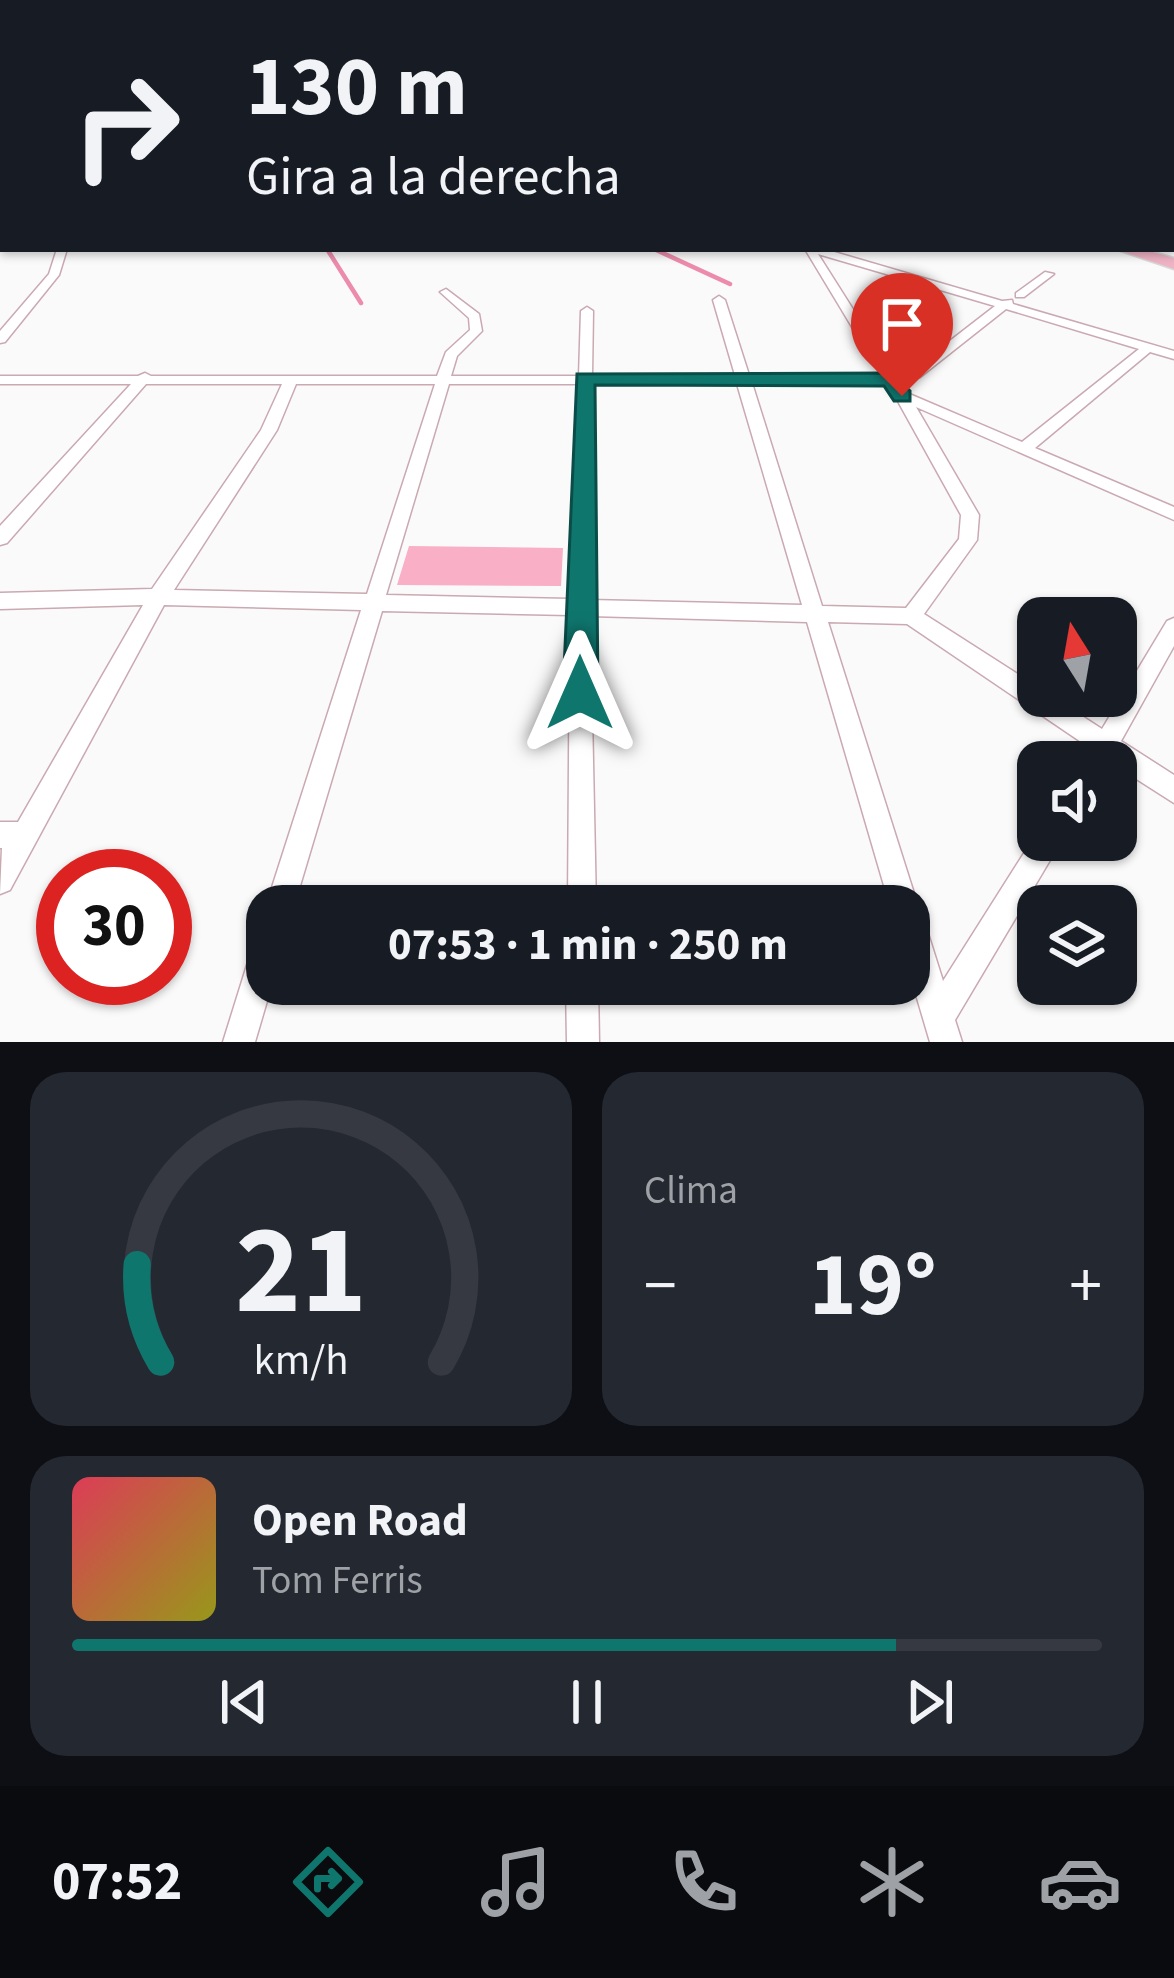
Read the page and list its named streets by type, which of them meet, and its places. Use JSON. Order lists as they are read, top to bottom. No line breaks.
{"north":"top","page":{"turn":["130 m","Gira a la derecha"],"limit":"30","trip":"07:53 · 1 min · 250 m","tile":"Clima","heat":["−","19°","+"],"song":["Open Road","Tom Ferris"],"tabs":"07:52","gauge":["21","km/h"]}}
